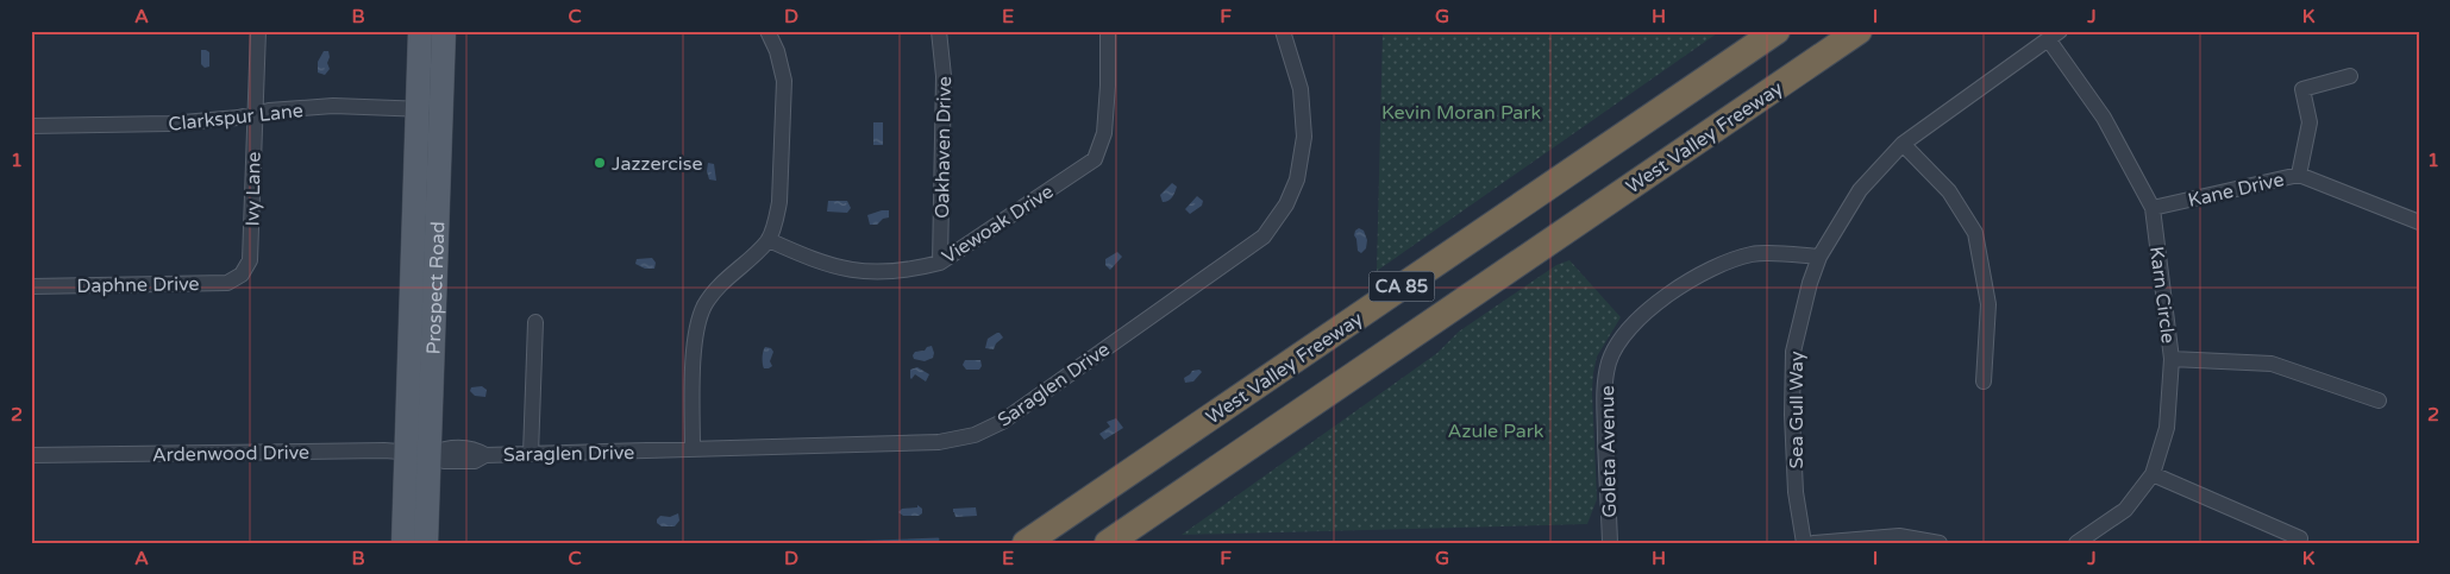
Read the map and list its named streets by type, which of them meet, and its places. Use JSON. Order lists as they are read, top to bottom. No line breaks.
{"streets":{"highway":["West Valley Freeway","CA 85"],"main road":["Prospect Road"],"street":["Clarkspur Lane","Oakhaven Drive","Ivy Lane","Kane Drive","Viewoak Drive","Daphne Drive","Karn Circle","Saraglen Drive","Sea Gull Way","Goleta Avenue","Ardenwood Drive"]},"crossings":[["Clarkspur Lane","Ivy Lane"],["Clarkspur Lane","Prospect Road"],["Oakhaven Drive","Viewoak Drive"],["Ivy Lane","Daphne Drive"],["Kane Drive","Karn Circle"],["Prospect Road","Saraglen Drive"],["Prospect Road","Ardenwood Drive"],["Karn Circle","Sea Gull Way"],["Saraglen Drive","Ardenwood Drive"],["Sea Gull Way","Goleta Avenue"]],"parks":["Kevin Moran Park","Azule Park"],"places":["Jazzercise"],"grid":{"columns":["A","B","C","D","E","F","G","H","I","J","K"],"rows":["1","2"]}}
